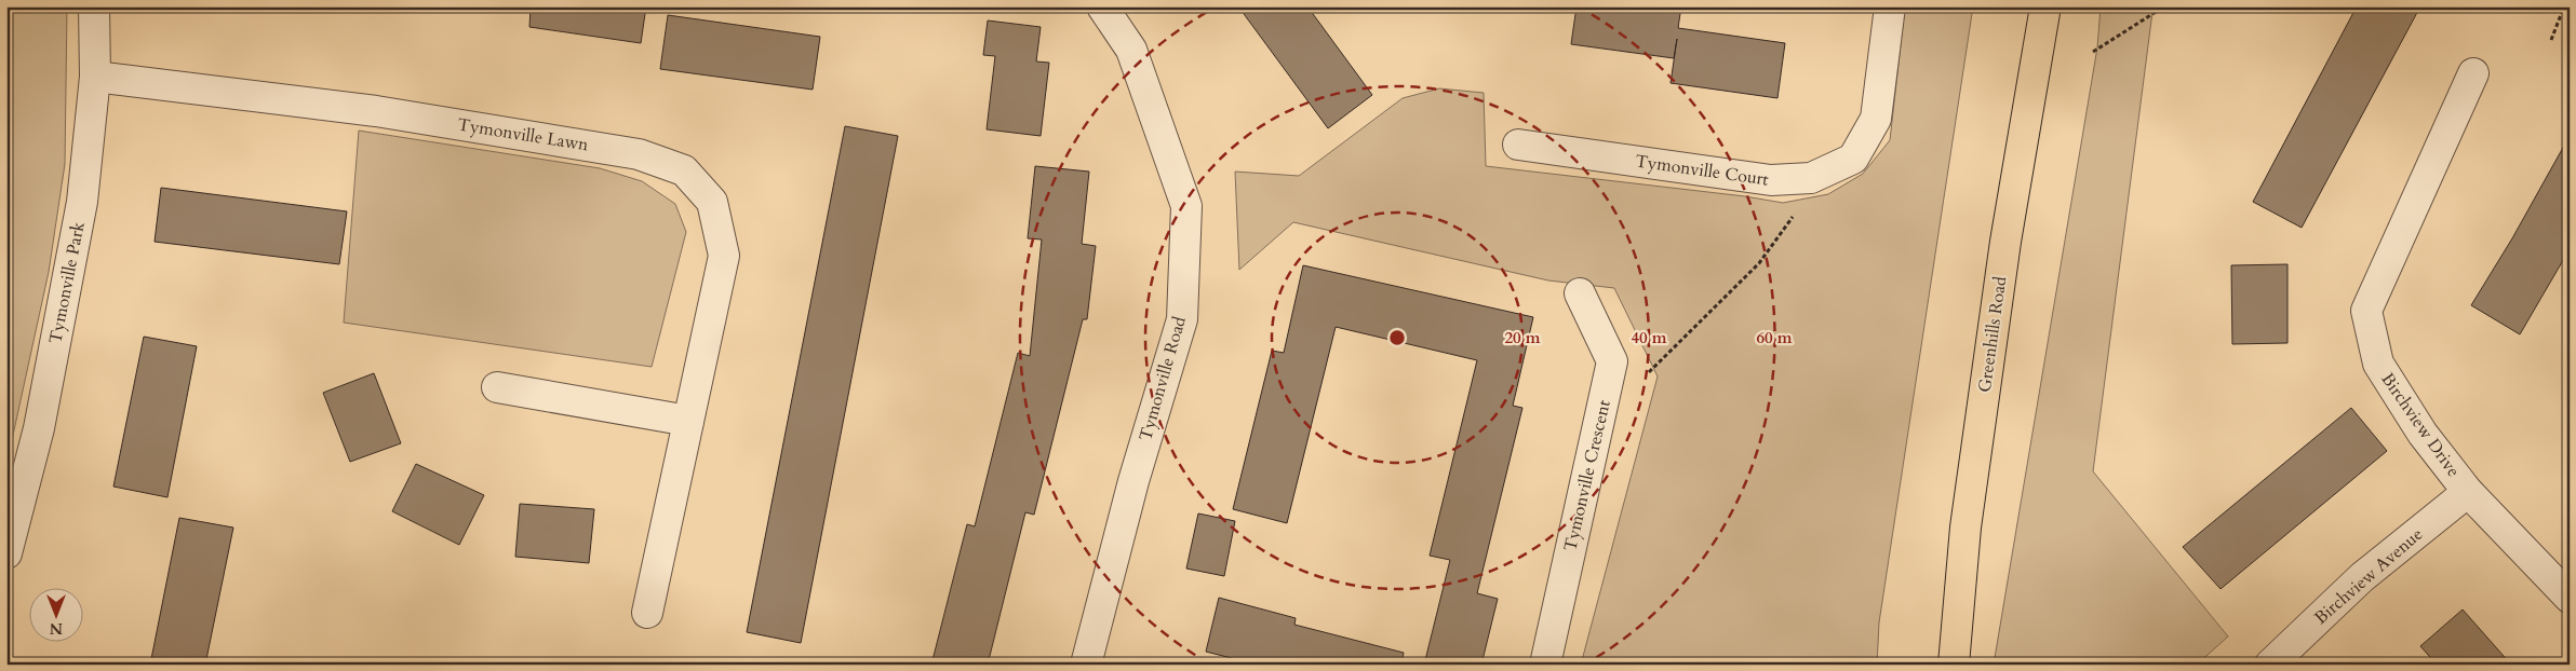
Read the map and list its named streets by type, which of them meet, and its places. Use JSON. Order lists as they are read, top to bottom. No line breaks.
{"streets":{"main road":["Greenhills Road"],"street":["Tymonville Lawn","Tymonville Court","Tymonville Park","Tymonville Road","Birchview Drive","Tymonville Crescent","Birchview Avenue"]},"crossings":[["Tymonville Lawn","Tymonville Park"],["Birchview Drive","Birchview Avenue"]],"north":"bottom","rings":["20 m","40 m","60 m"]}
